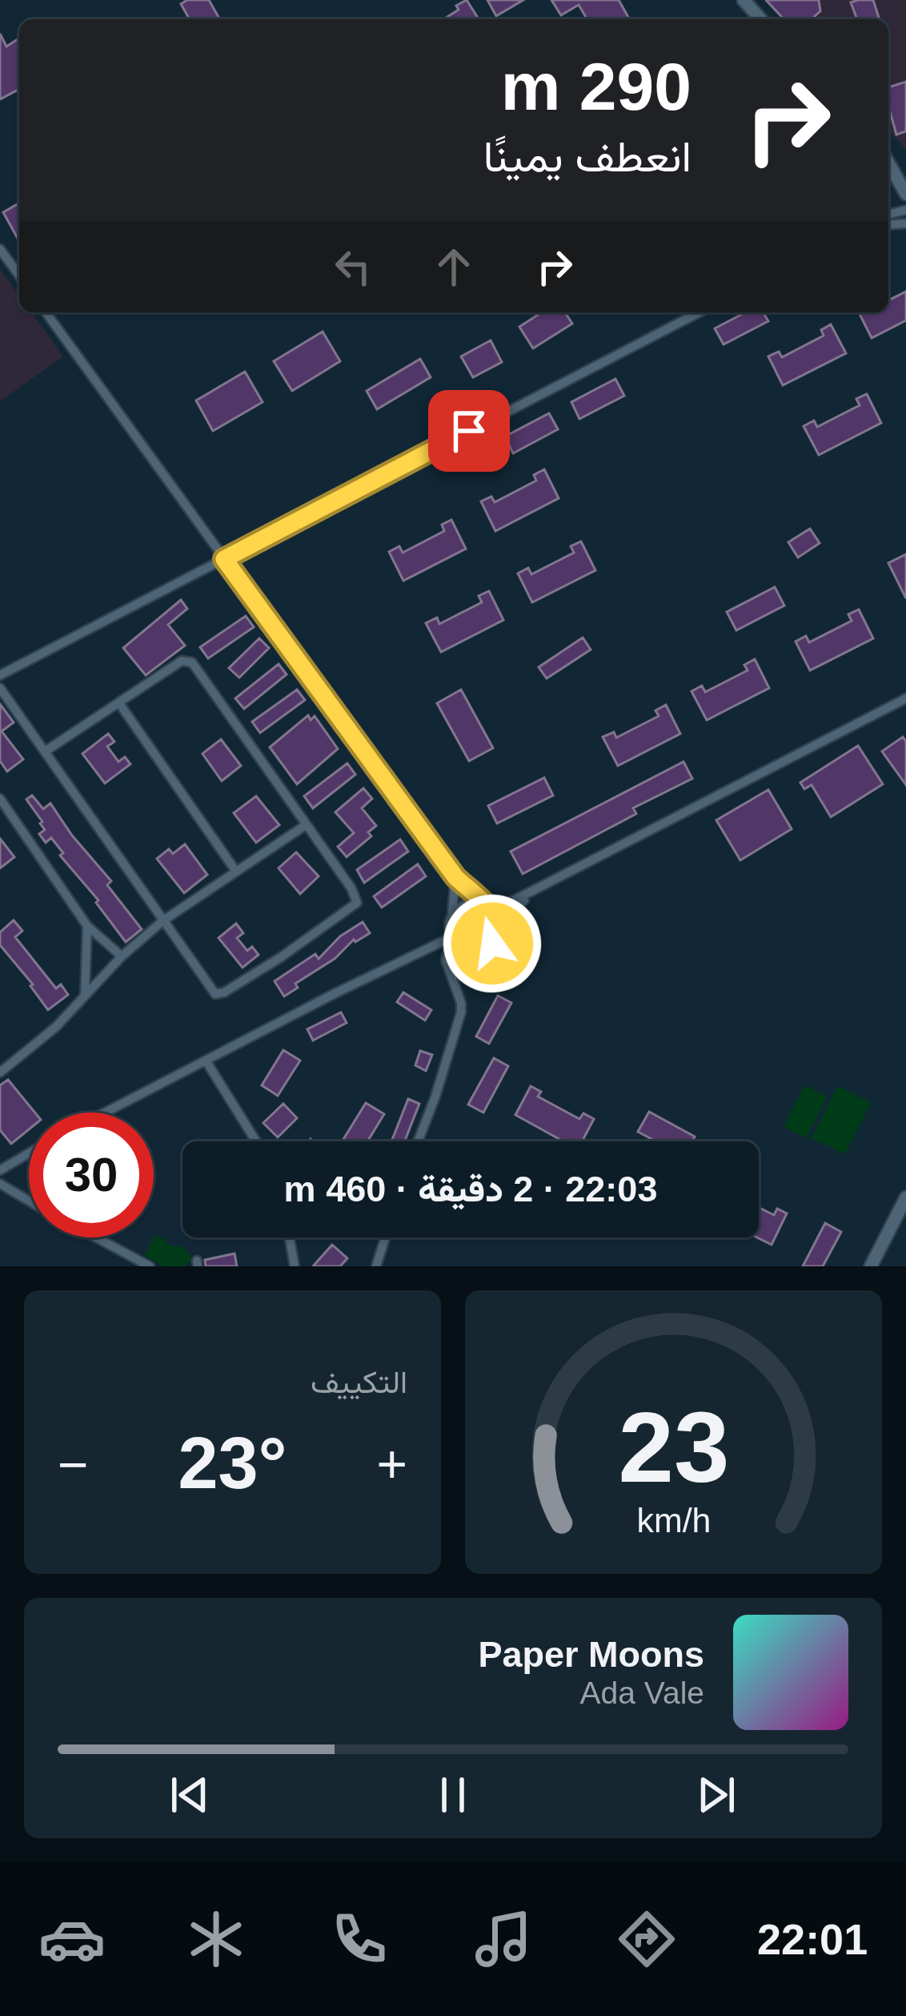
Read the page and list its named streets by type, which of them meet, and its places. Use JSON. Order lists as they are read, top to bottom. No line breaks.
{"page":{"turn":["290 m","انعطف يمينًا"],"limit":"30","trip":"22:03 · 2 دقيقة · 460 m","tile":"التكييف","heat":["−","23°","+"],"song":["Paper Moons","Ada Vale"],"tabs":"22:01","gauge":["23","km/h"]}}
